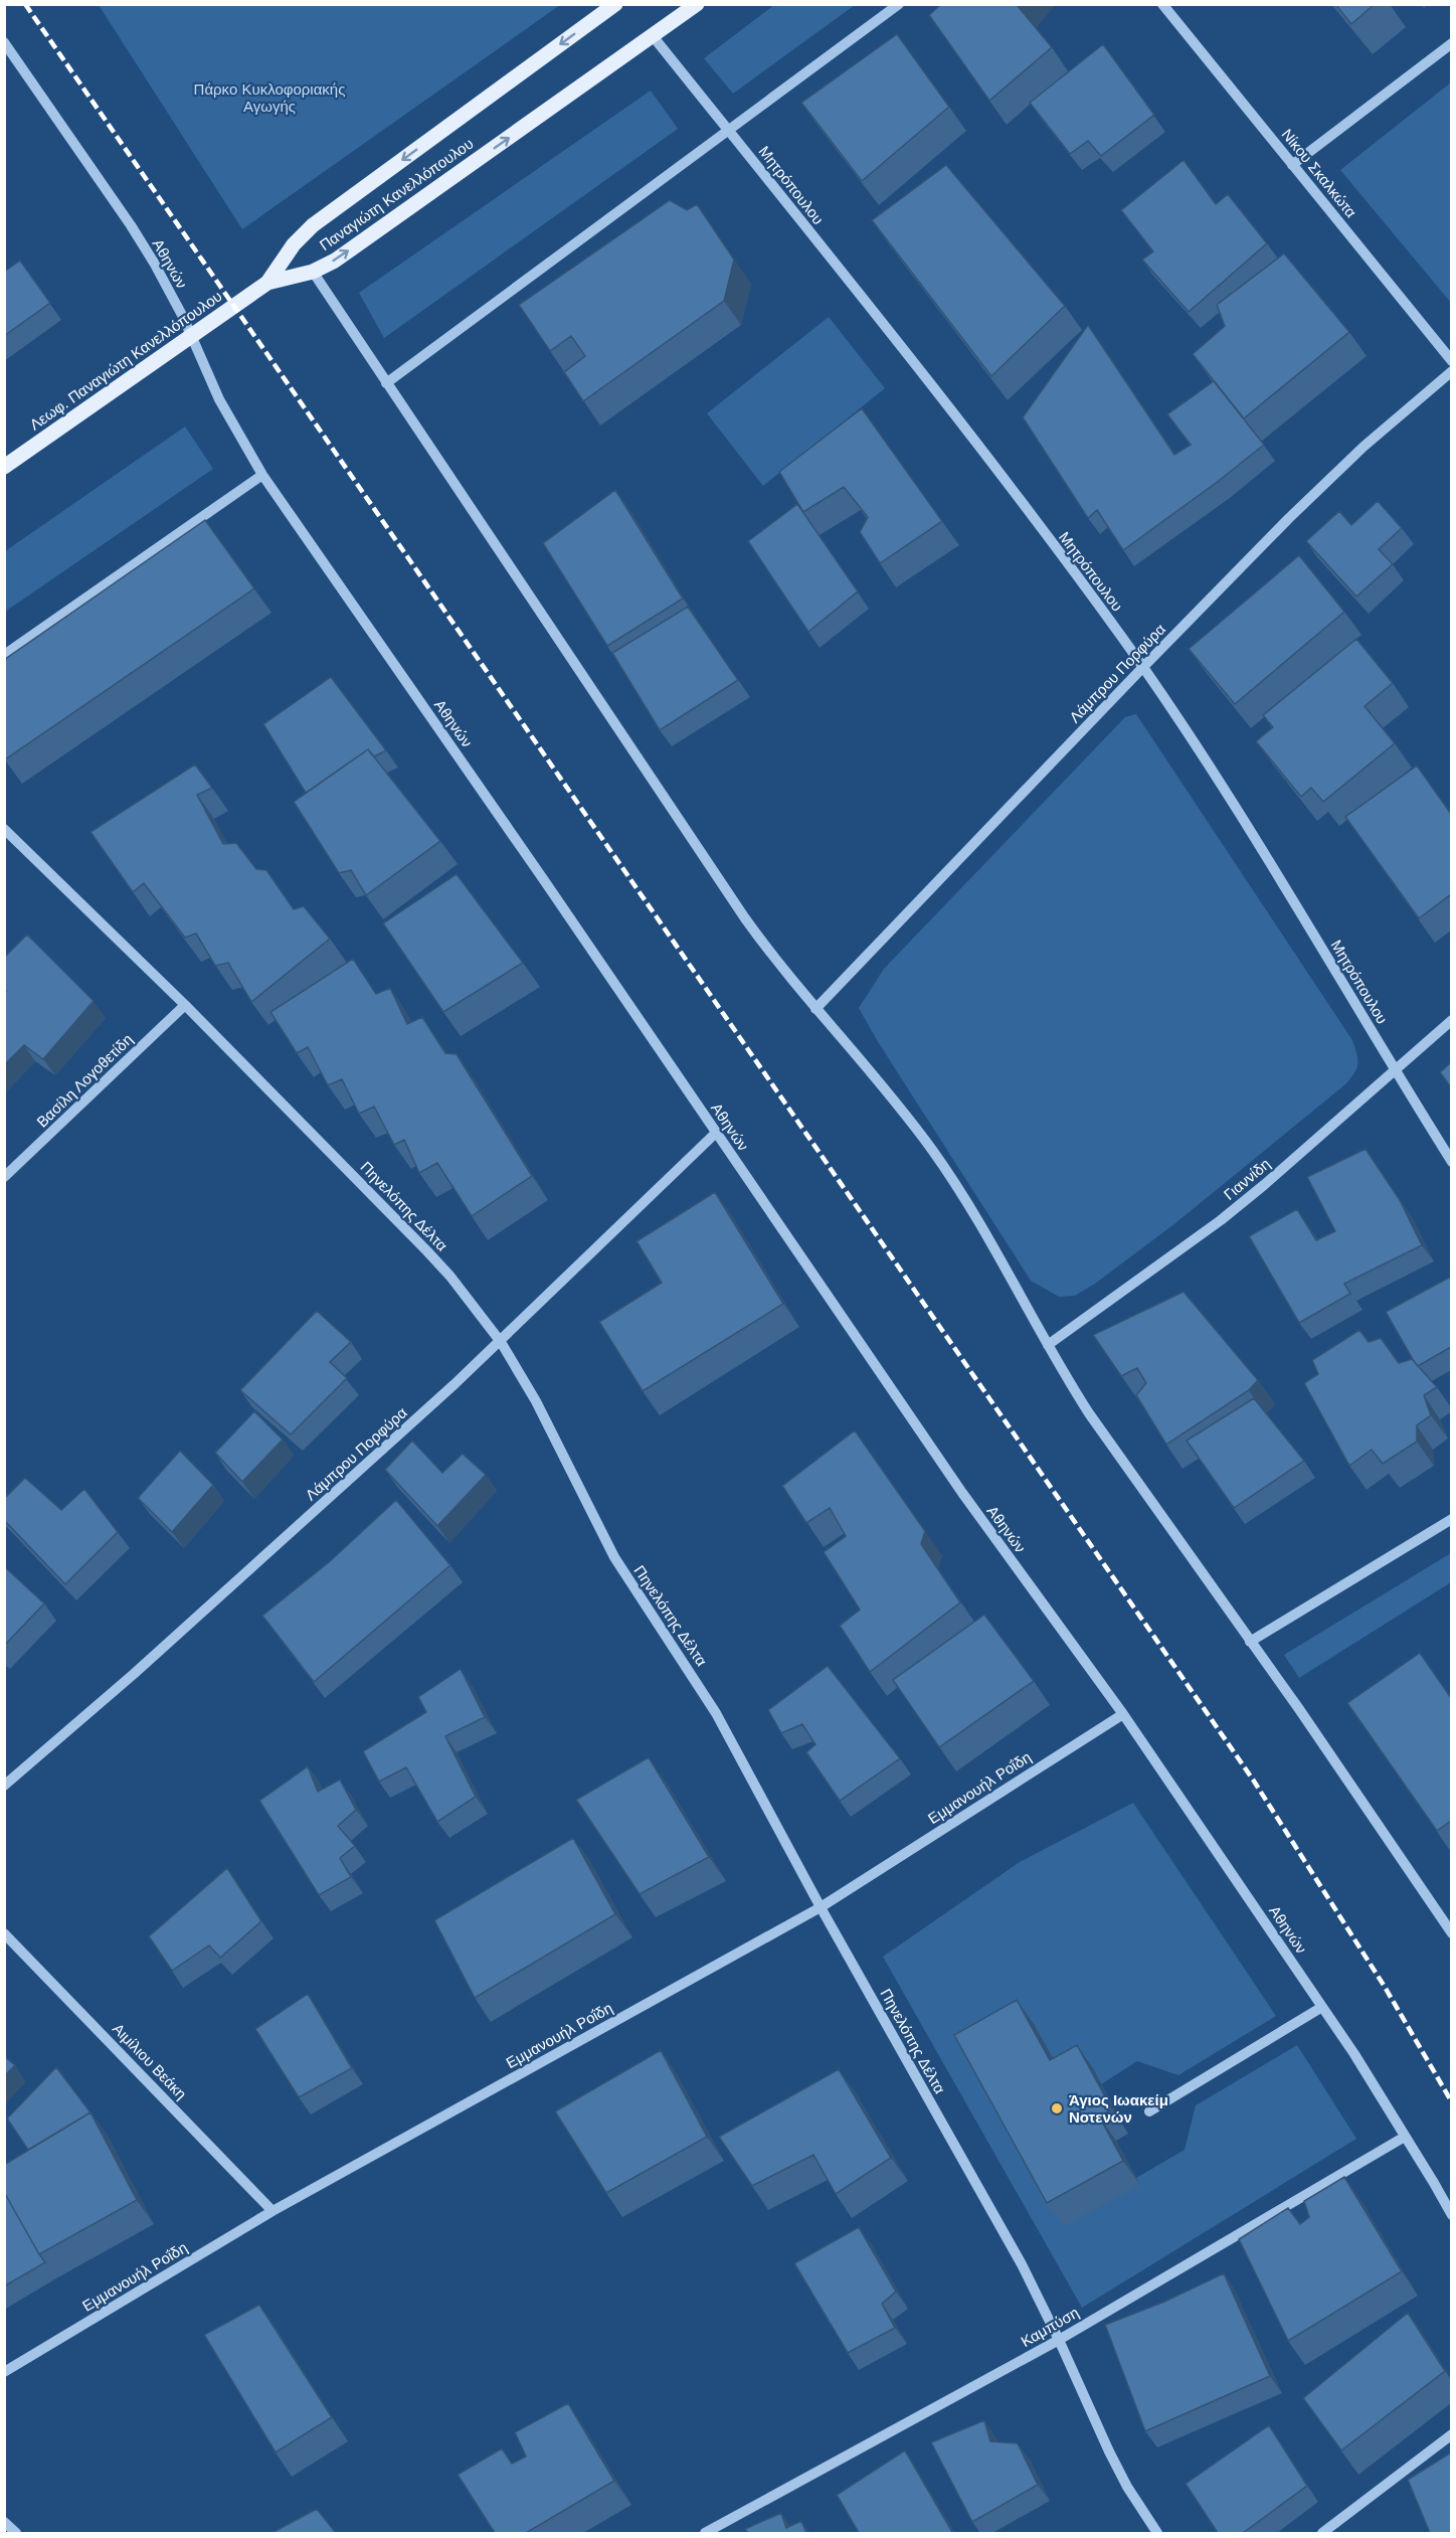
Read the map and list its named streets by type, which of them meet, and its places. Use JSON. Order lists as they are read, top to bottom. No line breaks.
{"streets":{"main road":["Παναγιώτη Κανελλόπουλου","Λεωφ. Παναγιώτη Κανελλόπουλου"],"street":["Νίκου Σκαλκώτα","Μητρόπουλου","Αθηνών","Λάμπρου Πορφύρα","Βασίλη Λογοθετίδη","Γιαννίδη","Πηνελόπης Δέλτα","Εμμανουήλ Ροΐδη","Αιμίλιου Βεάκη","Καμπύση"]},"crossings":[["Μητρόπουλου","Παναγιώτη Κανελλόπουλου"],["Μητρόπουλου","Λάμπρου Πορφύρα"],["Μητρόπουλου","Γιαννίδη"],["Παναγιώτη Κανελλόπουλου","Λεωφ. Παναγιώτη Κανελλόπουλου"],["Αθηνών","Λεωφ. Παναγιώτη Κανελλόπουλου"],["Αθηνών","Λάμπρου Πορφύρα"],["Αθηνών","Εμμανουήλ Ροΐδη"],["Αθηνών","Καμπύση"],["Λάμπρου Πορφύρα","Πηνελόπης Δέλτα"],["Βασίλη Λογοθετίδη","Πηνελόπης Δέλτα"],["Πηνελόπης Δέλτα","Εμμανουήλ Ροΐδη"],["Πηνελόπης Δέλτα","Καμπύση"],["Εμμανουήλ Ροΐδη","Αιμίλιου Βεάκη"]],"parks":["Πάρκο Κυκλοφοριακής Αγωγής"],"places":["Άγιος Ιωακείμ Νοτενών"]}
